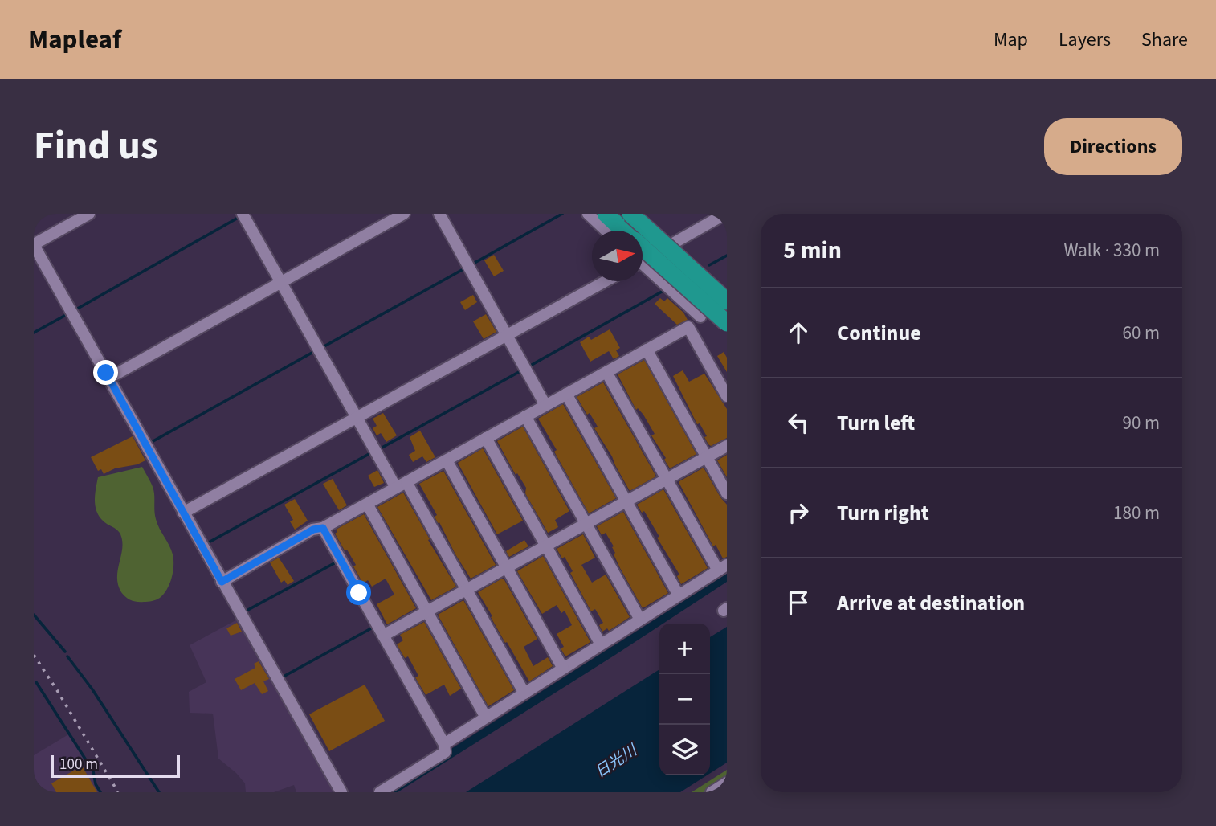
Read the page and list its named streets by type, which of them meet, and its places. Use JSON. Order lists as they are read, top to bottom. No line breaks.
{"water":["日光川"],"scale_bar":"100 m","north":"right","page":{"header":"Mapleaf","nav":["Map","Layers","Share"],"title":"Find us","buttons":"Directions","heading":["5 min","Walk · 330 m"],"list":[["Continue","60 m"],["Turn left","90 m"],["Turn right","180 m"],"Arrive at destination"],"map_buttons":["+","−"],"scale":"100 m"}}
